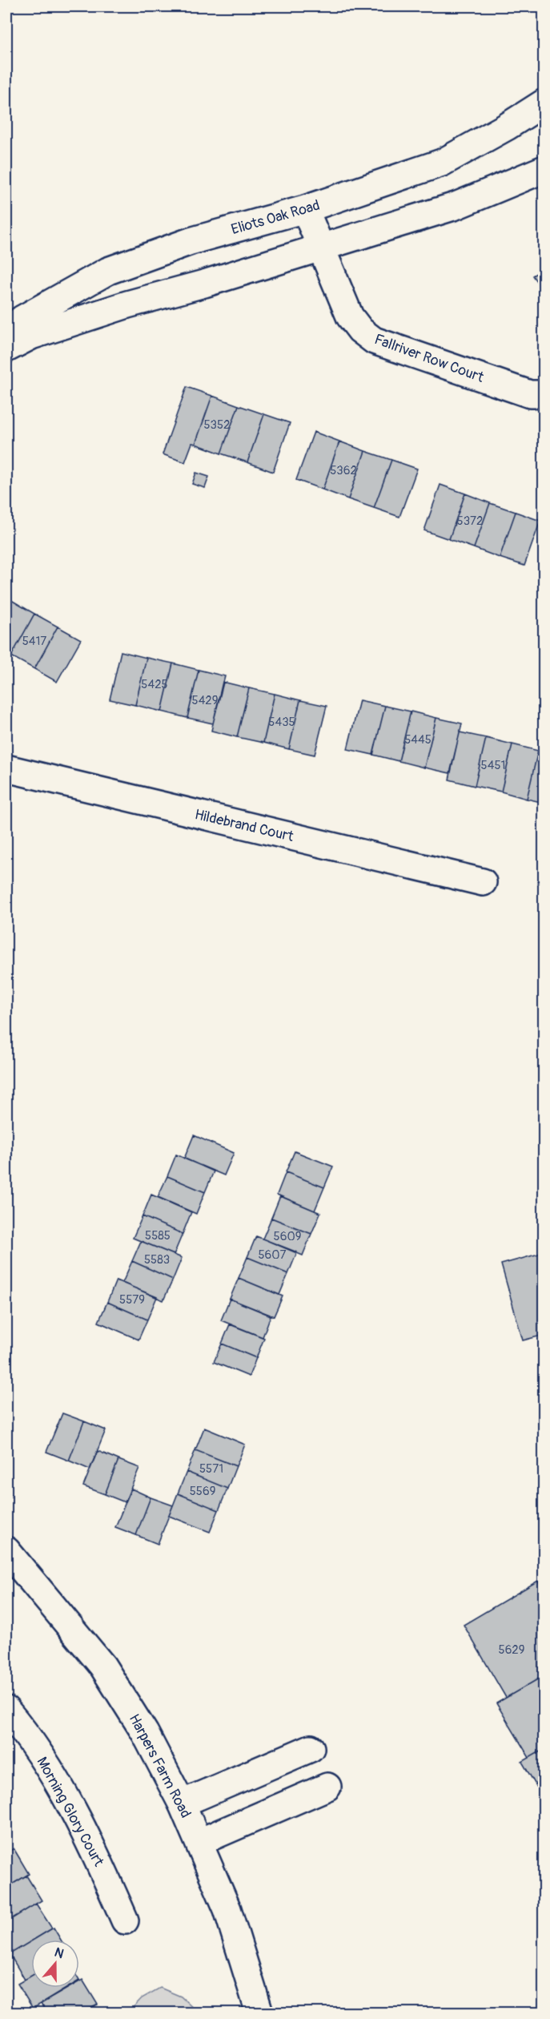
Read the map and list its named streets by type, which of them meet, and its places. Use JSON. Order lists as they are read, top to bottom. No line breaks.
{"streets":{"street":["Eliots Oak Road","Fallriver Row Court","Hildebrand Court","Harpers Farm Road","Morning Glory Court"]},"crossings":[["Eliots Oak Road","Fallriver Row Court"]],"house_numbers":["5352","5362","5372","5417","5425","5429","5435","5445","5451","5585","5609","5607","5583","5579","5571","5569","5629"],"north":"top"}
